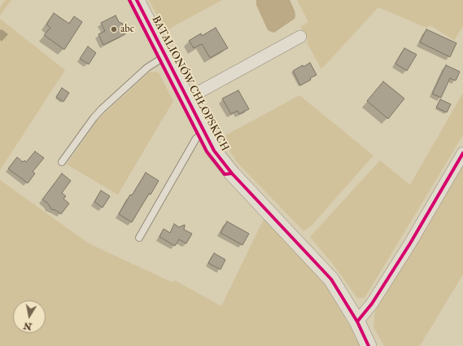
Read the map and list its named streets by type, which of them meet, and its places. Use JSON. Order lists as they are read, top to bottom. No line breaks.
{"streets":{"street":["BATALIONÓW CHŁOPSKICH"]},"places":["abc"],"north":"bottom"}
